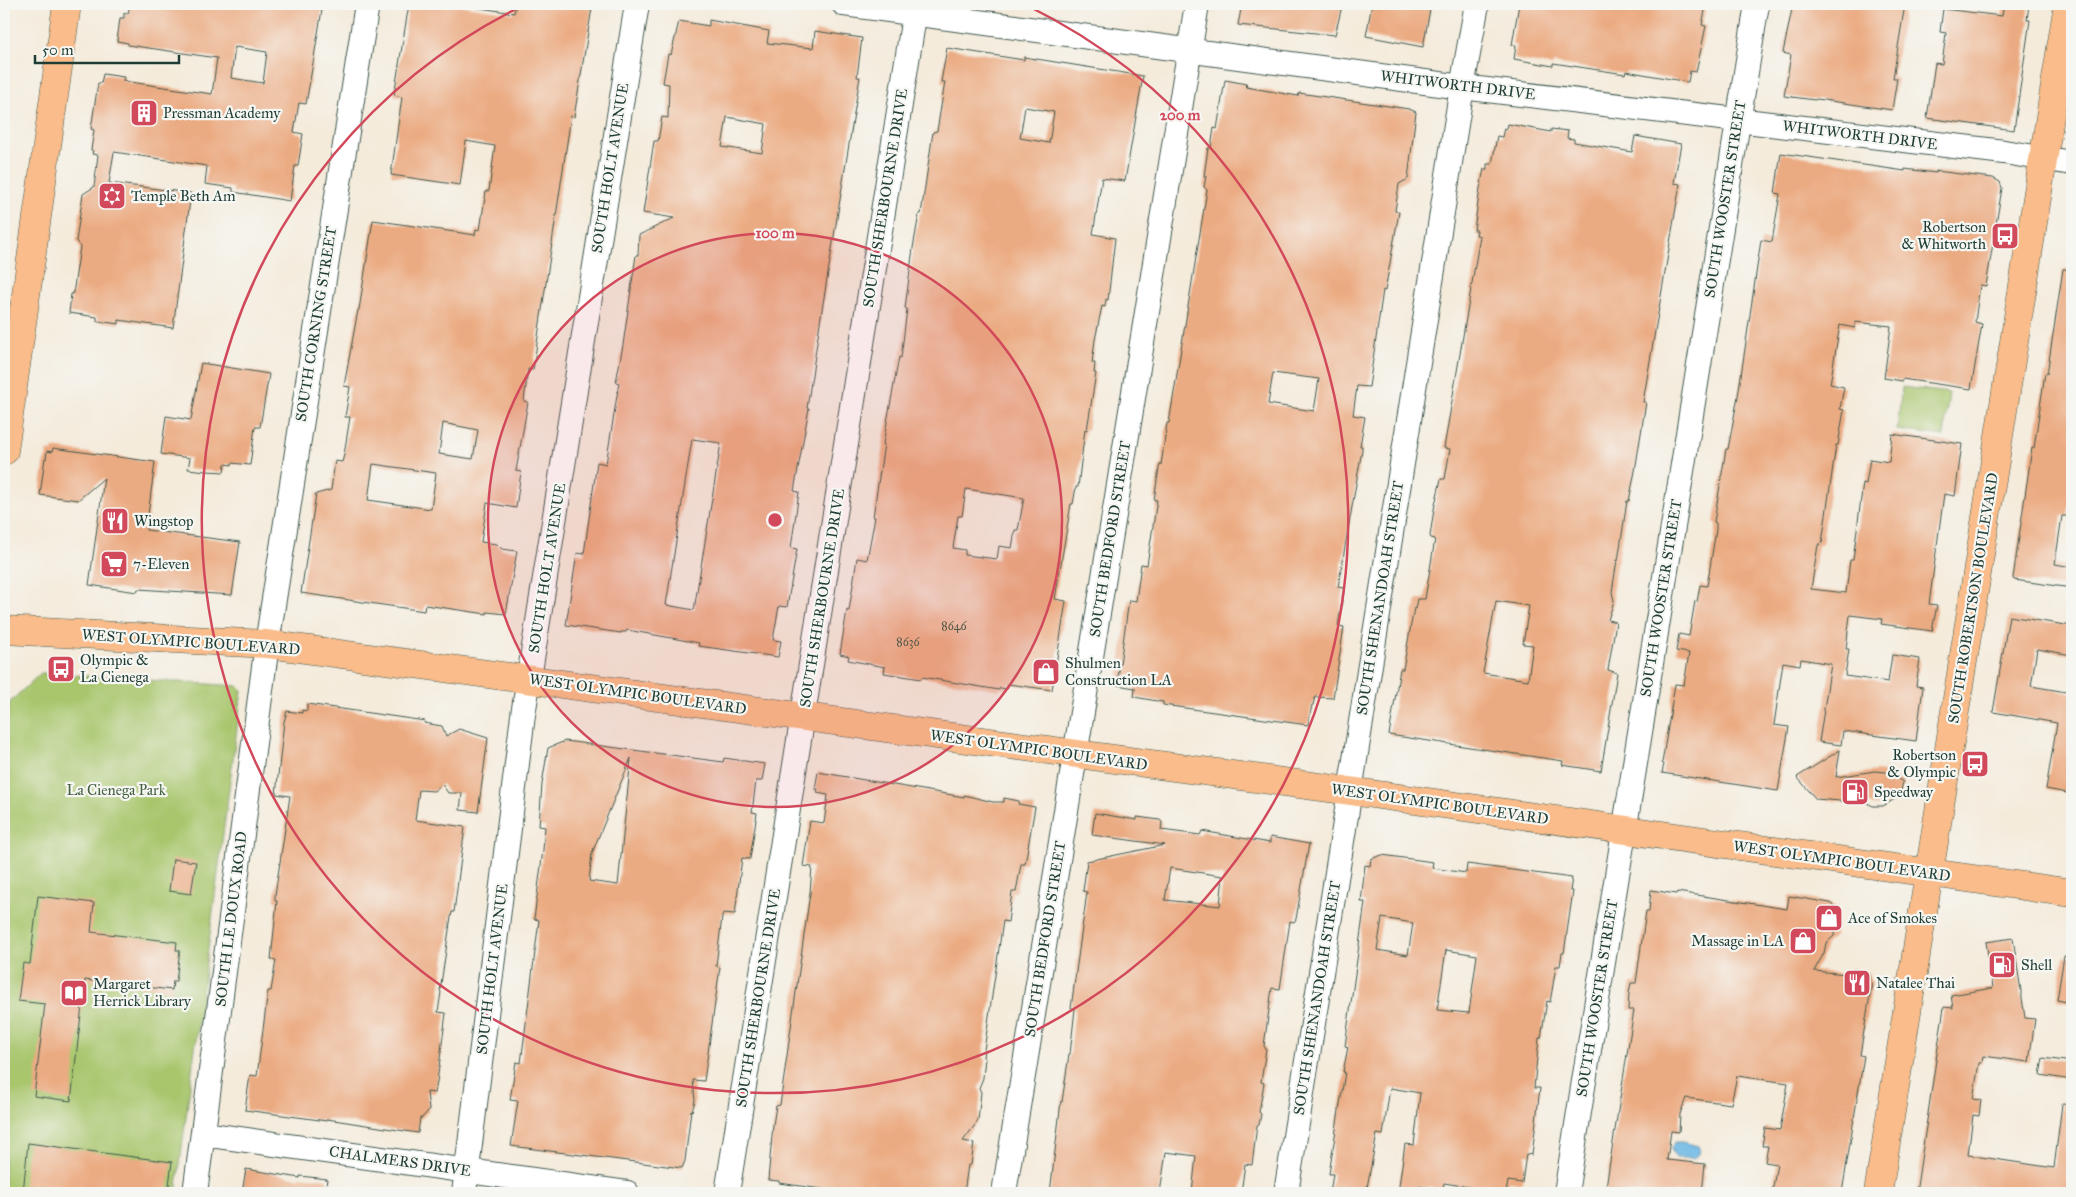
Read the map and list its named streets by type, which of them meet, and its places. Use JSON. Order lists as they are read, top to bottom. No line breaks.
{"streets":{"main road":["SOUTH ROBERTSON BOULEVARD","WEST OLYMPIC BOULEVARD"],"street":["WHITWORTH DRIVE","SOUTH HOLT AVENUE","SOUTH SHERBOURNE DRIVE","SOUTH WOOSTER STREET","SOUTH CORNING STREET","SOUTH BEDFORD STREET","SOUTH SHENANDOAH STREET","SOUTH LE DOUX ROAD","CHALMERS DRIVE"]},"crossings":[["WHITWORTH DRIVE","SOUTH SHERBOURNE DRIVE"],["WHITWORTH DRIVE","SOUTH WOOSTER STREET"],["WHITWORTH DRIVE","SOUTH BEDFORD STREET"],["WHITWORTH DRIVE","SOUTH SHENANDOAH STREET"],["WHITWORTH DRIVE","SOUTH ROBERTSON BOULEVARD"],["SOUTH HOLT AVENUE","WEST OLYMPIC BOULEVARD"],["SOUTH HOLT AVENUE","CHALMERS DRIVE"],["SOUTH SHERBOURNE DRIVE","WEST OLYMPIC BOULEVARD"],["SOUTH WOOSTER STREET","WEST OLYMPIC BOULEVARD"],["SOUTH CORNING STREET","WEST OLYMPIC BOULEVARD"],["SOUTH CORNING STREET","SOUTH LE DOUX ROAD"],["SOUTH BEDFORD STREET","WEST OLYMPIC BOULEVARD"],["SOUTH SHENANDOAH STREET","WEST OLYMPIC BOULEVARD"],["SOUTH ROBERTSON BOULEVARD","WEST OLYMPIC BOULEVARD"],["WEST OLYMPIC BOULEVARD","SOUTH LE DOUX ROAD"],["SOUTH LE DOUX ROAD","CHALMERS DRIVE"]],"parks":["La Cienega Park"],"places":{"building":["Pressman Academy"],"synagogue":["Temple Beth Am"],"bus stop":["Robertson & Whitworth","Olympic & La Cienega","Robertson & Olympic"],"restaurant":["Wingstop","Natalee Thai"],"supermarket":["7-Eleven"],"shop":["Shulmen Construction LA","Ace of Smokes","Massage in LA"],"fuel station":["Speedway","Shell"],"library":["Margaret Herrick Library"]},"house_numbers":["8646","8636"],"scale_bar":"50 m","rings":["200 m","100 m"]}
